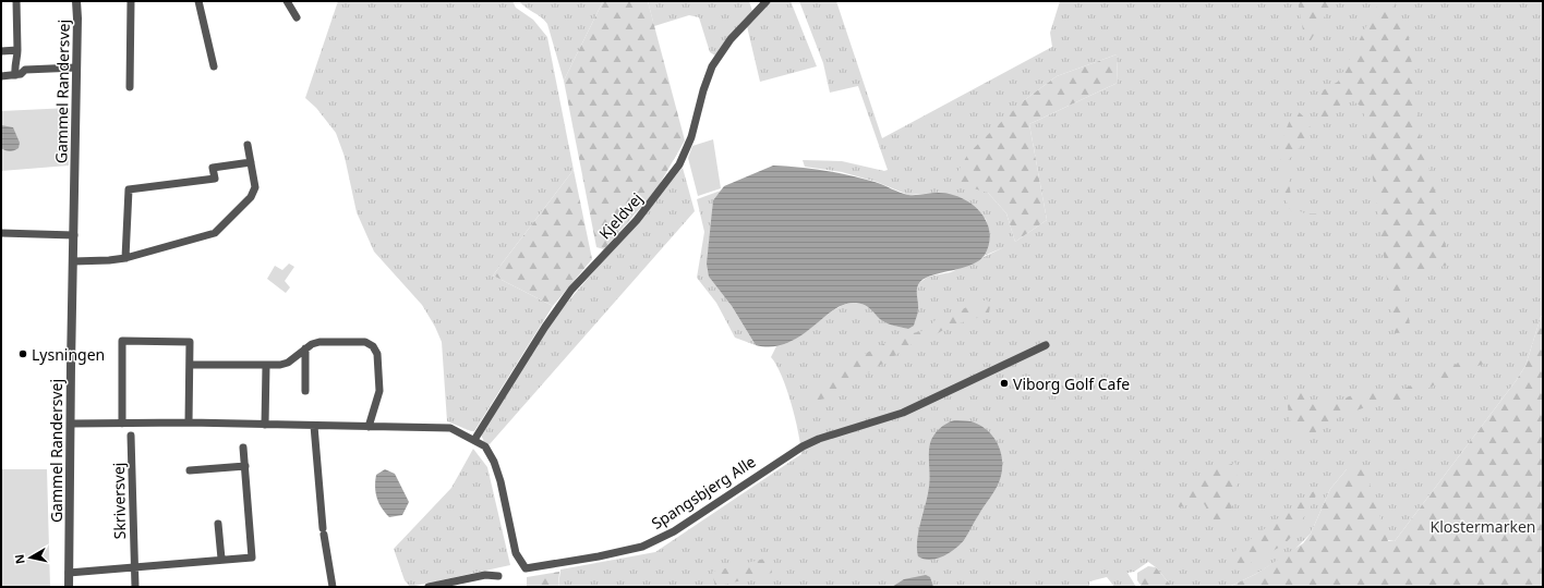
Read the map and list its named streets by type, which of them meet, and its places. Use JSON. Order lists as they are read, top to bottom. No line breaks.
{"streets":{"street":["Gammel Randersvej","Kjeldvej","Spangsbjerg Alle","Skriversvej"]},"crossings":[["Gammel Randersvej","Spangsbjerg Alle"],["Kjeldvej","Spangsbjerg Alle"]],"parks":["Klostermarken"],"places":["Lysningen","Viborg Golf Cafe"],"north":"left"}
